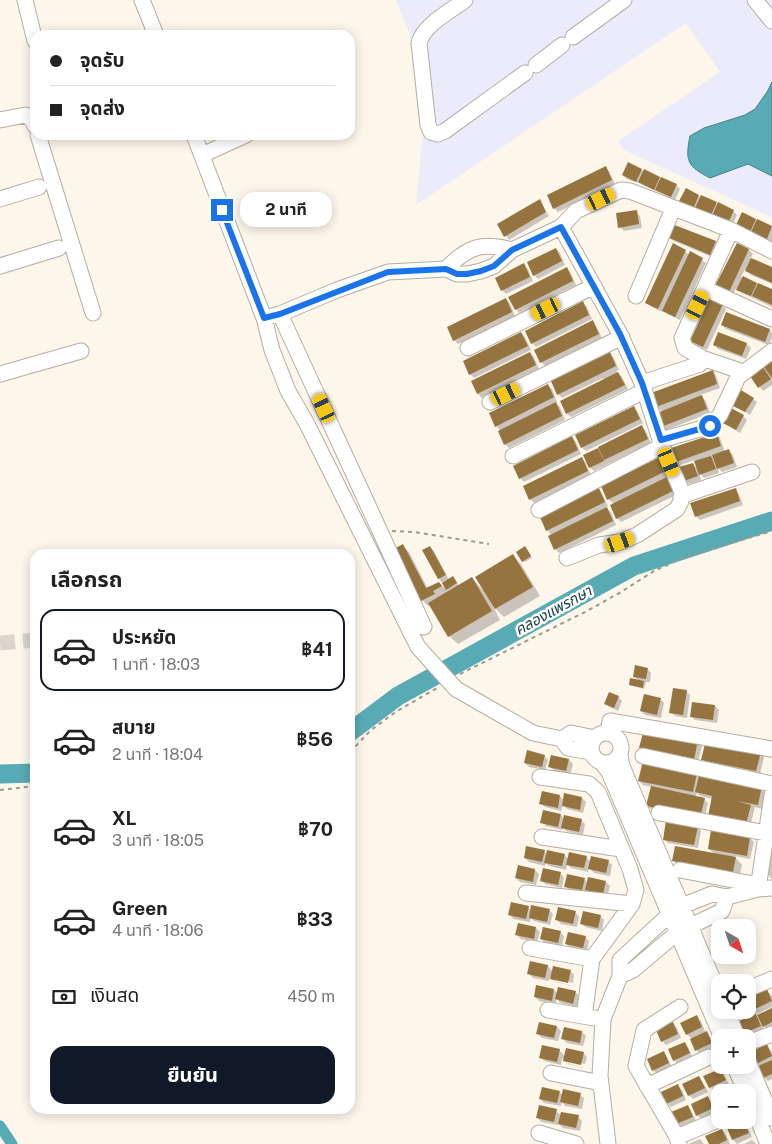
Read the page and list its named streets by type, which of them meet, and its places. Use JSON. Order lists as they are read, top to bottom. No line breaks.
{"water":["คลองแพรกษา"],"north":"bottom right","page":{"banner":["จุดรับ","จุดส่ง"],"bubble":"2 นาที","heading":"เลือกรถ","list":[{"name":"ประหยัด","note":"1 นาที · 18:03","value":"฿41"},{"name":"สบาย","note":"2 นาที · 18:04","value":"฿56"},{"name":"XL","note":"3 นาที · 18:05","value":"฿70"},{"name":"Green","note":"4 นาที · 18:06","value":"฿33"}],"map_buttons":["+","−"],"pay":["เงินสด","450 m"],"buttons":"ยืนยัน"}}
